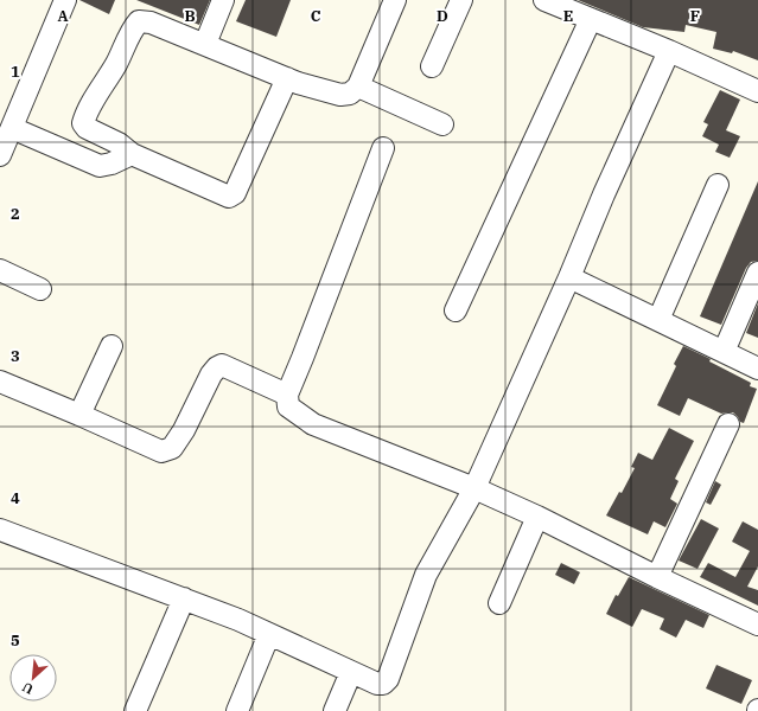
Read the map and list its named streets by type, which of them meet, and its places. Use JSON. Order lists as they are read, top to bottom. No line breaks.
{"north":"bottom left","grid":{"columns":["A","B","C","D","E","F"],"rows":["1","2","3","4","5"]}}
